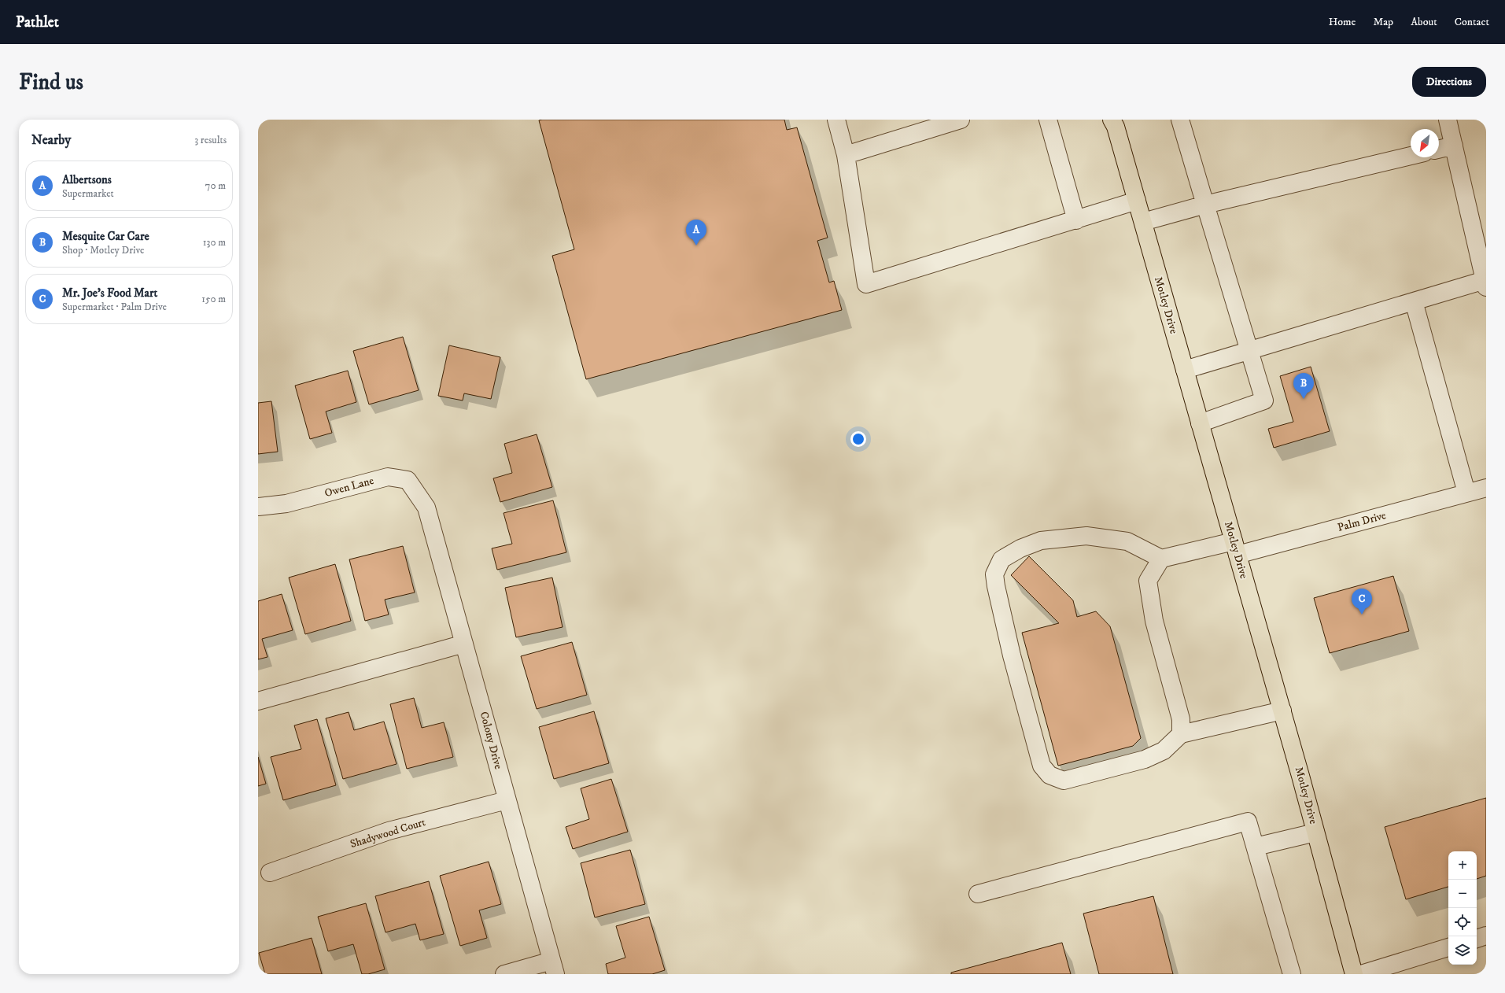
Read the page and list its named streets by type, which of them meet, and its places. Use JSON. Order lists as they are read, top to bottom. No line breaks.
{"streets":{"main road":["Motley Drive"],"street":["Owen Lane","Palm Drive","Colony Drive","Shadywood Court"]},"crossings":[["Motley Drive","Palm Drive"],["Owen Lane","Colony Drive"],["Colony Drive","Shadywood Court"]],"north":"bottom left","page":{"header":"Pathlet","nav":["Home","Map","About","Contact"],"buttons":"Directions","title":"Find us","heading":["Nearby","3 results"],"list":[{"mark":"A","name":"Albertsons","note":"Supermarket","value":"70 m"},{"mark":"B","name":"Mesquite Car Care","note":"Shop · Motley Drive","value":"130 m"},{"mark":"C","name":"Mr. Joe's Food Mart","note":"Supermarket · Palm Drive","value":"150 m"}],"pins":["A","B","C"],"map_buttons":["+","−"]}}
